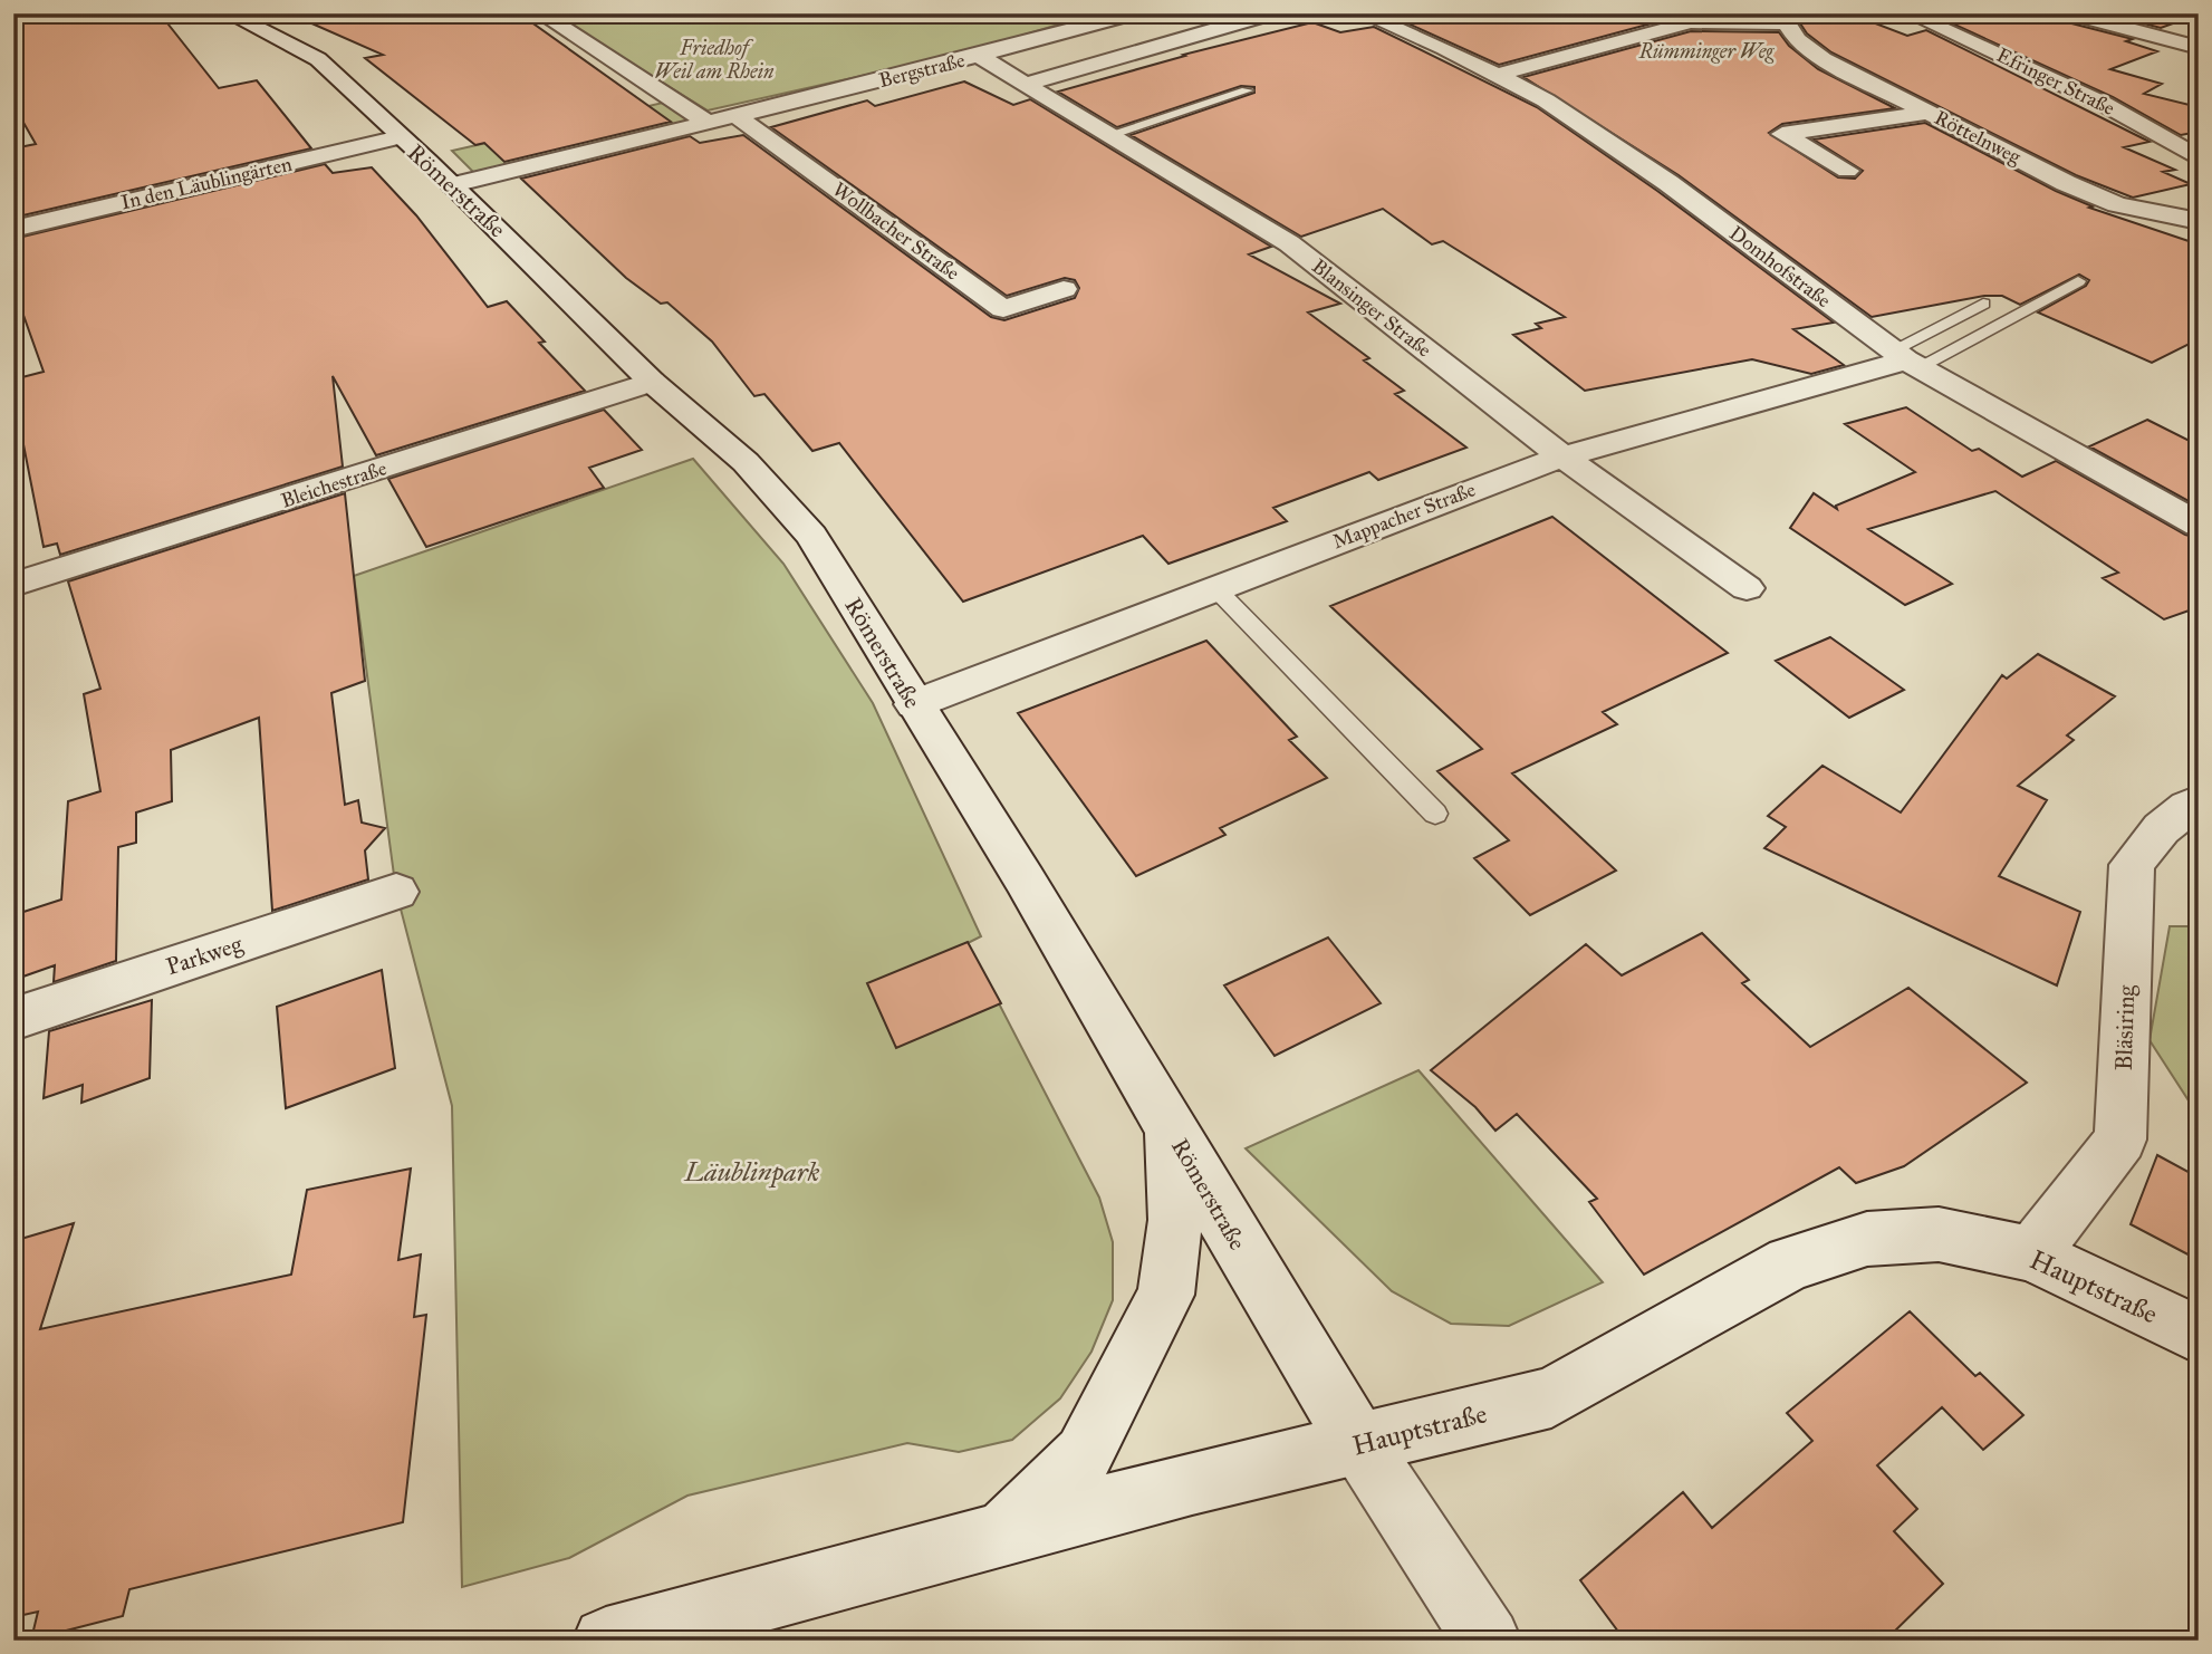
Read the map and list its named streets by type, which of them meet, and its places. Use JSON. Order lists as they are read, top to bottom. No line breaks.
{"streets":{"street":["Bergstraße","Efringer Straße","Röttelnweg","In den Läublingärten","Römerstraße","Wollbacher Straße","Domhofstraße","Blansinger Straße","Bleichestraße","Mappacher Straße","Parkweg","Bläsiring","Hauptstraße"]},"crossings":[["Bergstraße","Römerstraße"],["Bergstraße","Wollbacher Straße"],["Bergstraße","Blansinger Straße"],["In den Läublingärten","Römerstraße"],["Römerstraße","Bleichestraße"],["Römerstraße","Mappacher Straße"],["Römerstraße","Hauptstraße"],["Domhofstraße","Mappacher Straße"],["Blansinger Straße","Mappacher Straße"],["Bläsiring","Hauptstraße"]],"parks":["Friedhof Weil am Rhein","Rümminger Weg","Läublinpark"]}
